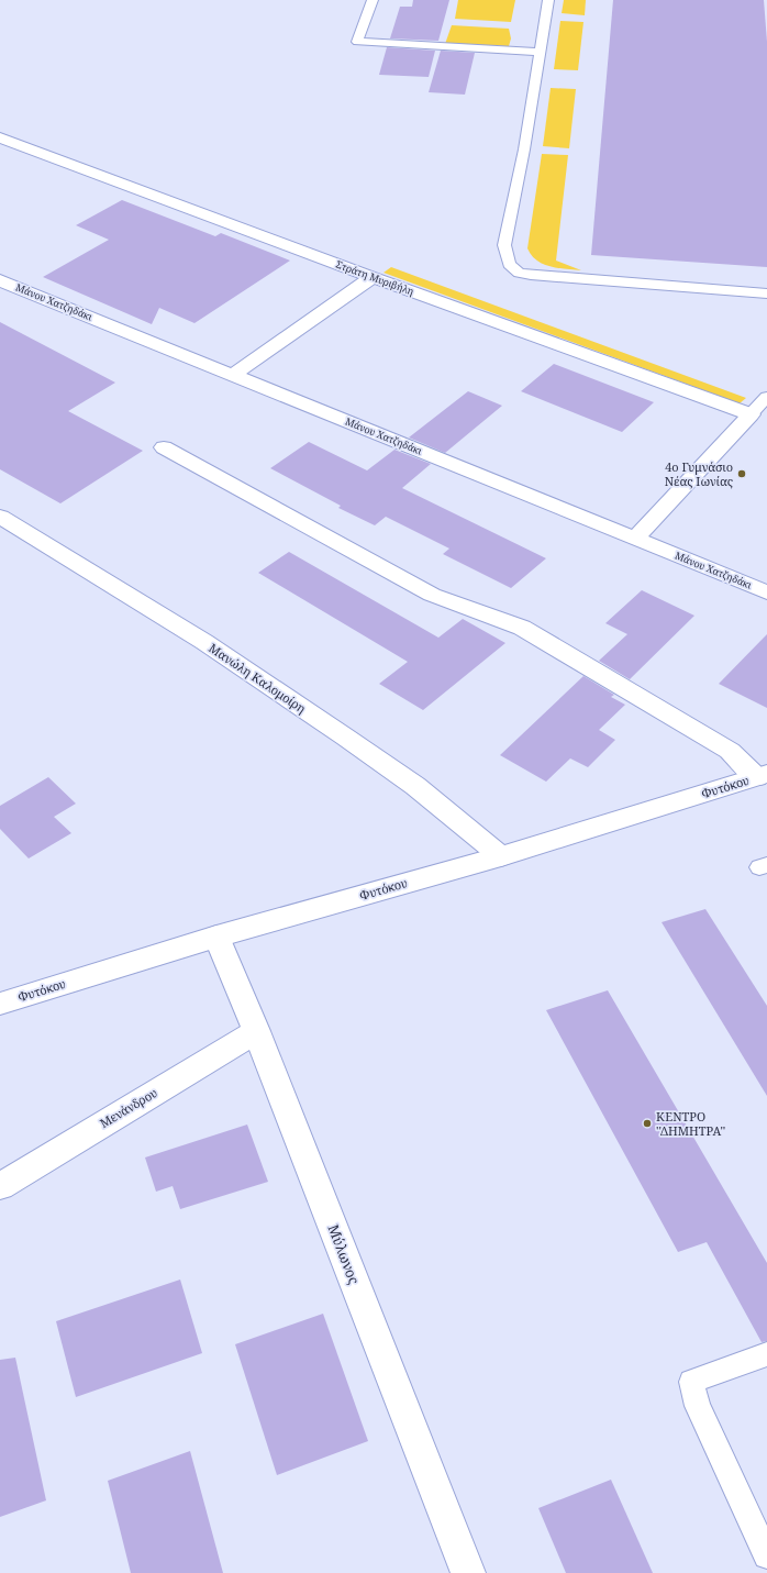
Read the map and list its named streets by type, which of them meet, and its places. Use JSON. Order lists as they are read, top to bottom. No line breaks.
{"streets":{"street":["Στράτη Μυριβήλη","Μάνου Χατζηδάκι","Μανώλη Καλομοίρη","Φυτόκου","Μενάνδρου","Μύλωνος"]},"crossings":[["Μανώλη Καλομοίρη","Φυτόκου"],["Φυτόκου","Μύλωνος"],["Μενάνδρου","Μύλωνος"]],"places":["4ο Γυμνάσιο Νέας Ιωνίας","ΚΕΝΤΡΟ ''ΔΗΜΗΤΡΑ''"]}
